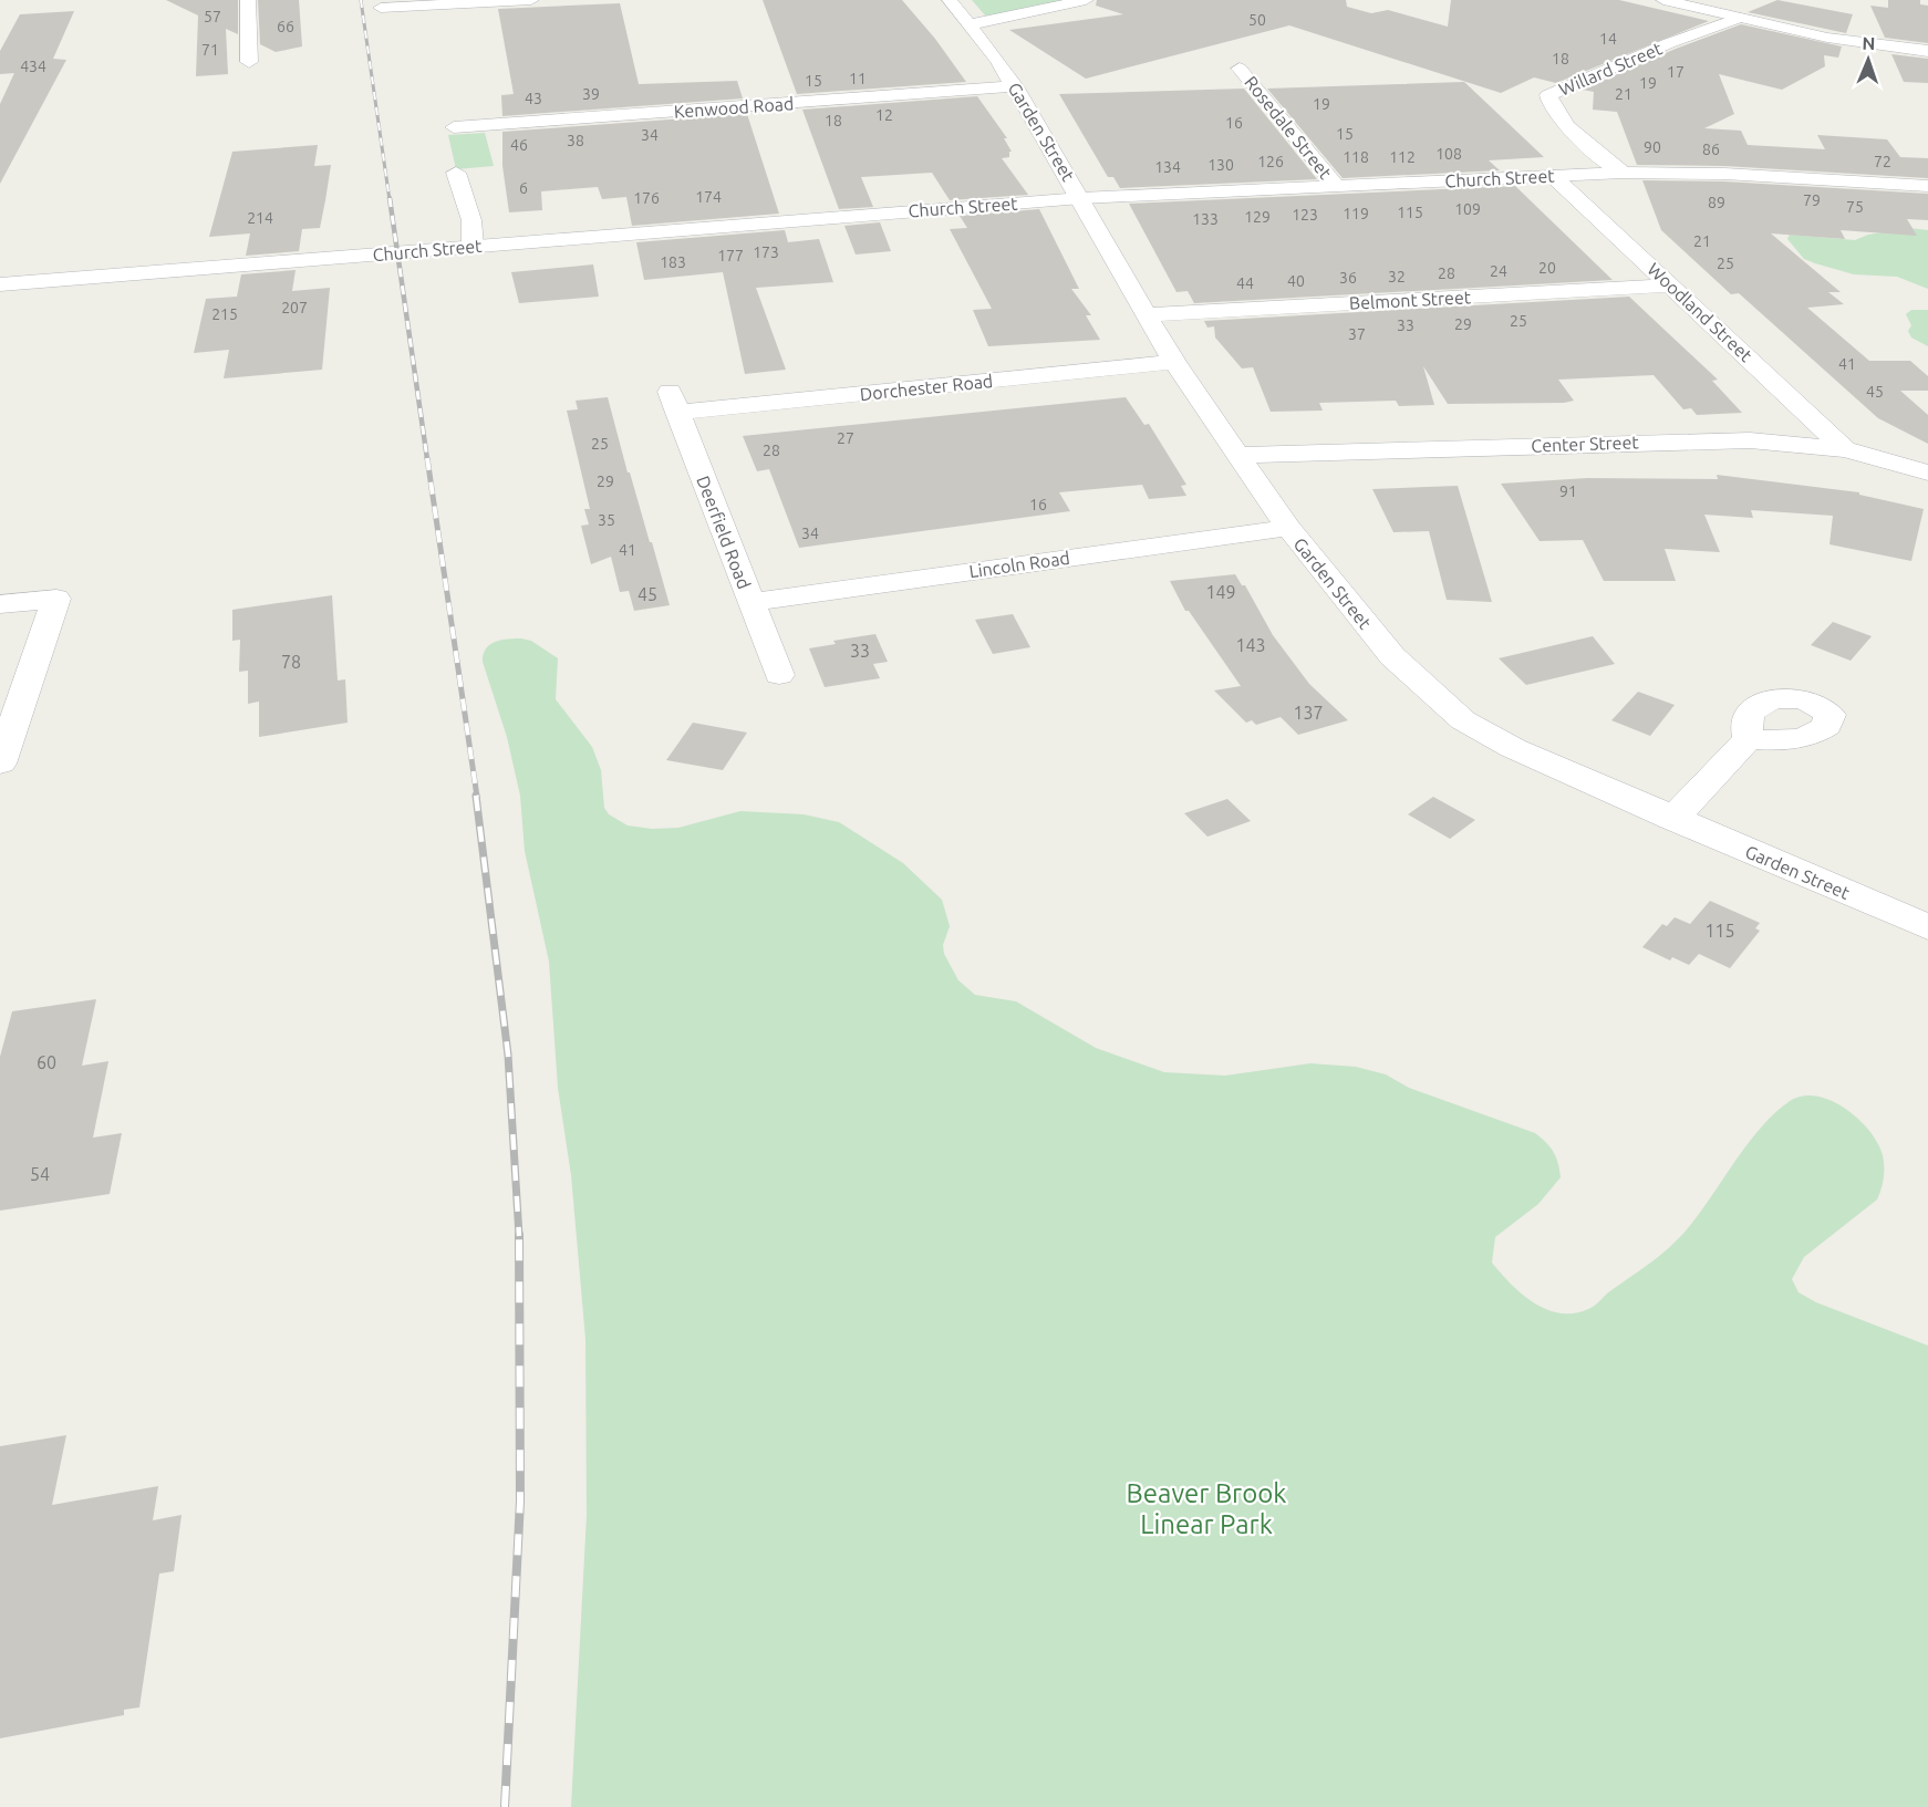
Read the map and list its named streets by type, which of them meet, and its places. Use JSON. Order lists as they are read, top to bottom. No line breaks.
{"streets":{"street":["Willard Street","Kenwood Road","Rosedale Street","Garden Street","Church Street","Belmont Street","Woodland Street","Dorchester Road","Center Street","Deerfield Road","Lincoln Road"]},"crossings":[["Willard Street","Church Street"],["Kenwood Road","Garden Street"],["Rosedale Street","Church Street"],["Garden Street","Church Street"],["Garden Street","Belmont Street"],["Garden Street","Dorchester Road"],["Garden Street","Center Street"],["Garden Street","Lincoln Road"],["Church Street","Woodland Street"],["Belmont Street","Woodland Street"],["Woodland Street","Center Street"],["Dorchester Road","Deerfield Road"],["Deerfield Road","Lincoln Road"]],"parks":["Beaver Brook Linear Park"],"house_numbers":["57","50","66","14","71","18","434","17","11","15","19","39","21","43","19","12","18","16","15","34","38","46","90","86","108","118","112","126","72","130","134","6","174","176","79","89","75","109","115","119","123","129","214","133","21","173","177","183","25","20","24","28","32","36","40","44","207","215","25","29","33","37","41","45","27","25","28","29","91","16","35","34","41","149","45","143","33","78","137","115","60","54"],"north":"top"}
